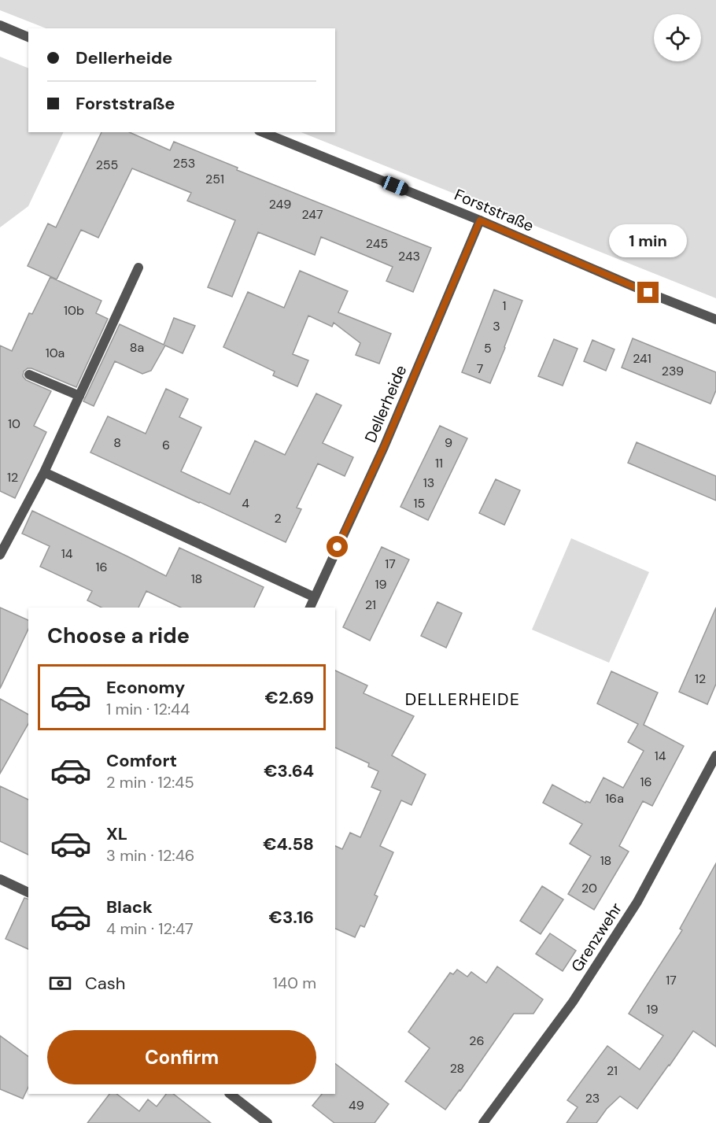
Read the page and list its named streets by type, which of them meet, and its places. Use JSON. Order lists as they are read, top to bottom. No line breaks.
{"streets":{"street":["Forststraße","Dellerheide","Grenzwehr"]},"crossings":[["Forststraße","Dellerheide"]],"districts":["DELLERHEIDE"],"house_numbers":["253","255","251","249","247","245","243","1","10b","3","8a","5","10a","241","7","239","10","8","9","6","11","12","13","4","15","2","14","17","16","18","19","21","12","14","16","16a","18","20","17","19","26","28","21","23","49"],"page":{"banner":["Dellerheide","Forststraße"],"bubble":"1 min","heading":"Choose a ride","list":[{"name":"Economy","note":"1 min · 12:44","value":"€2.69"},{"name":"Comfort","note":"2 min · 12:45","value":"€3.64"},{"name":"XL","note":"3 min · 12:46","value":"€4.58"},{"name":"Black","note":"4 min · 12:47","value":"€3.16"}],"pay":["Cash","140 m"],"buttons":"Confirm"}}
